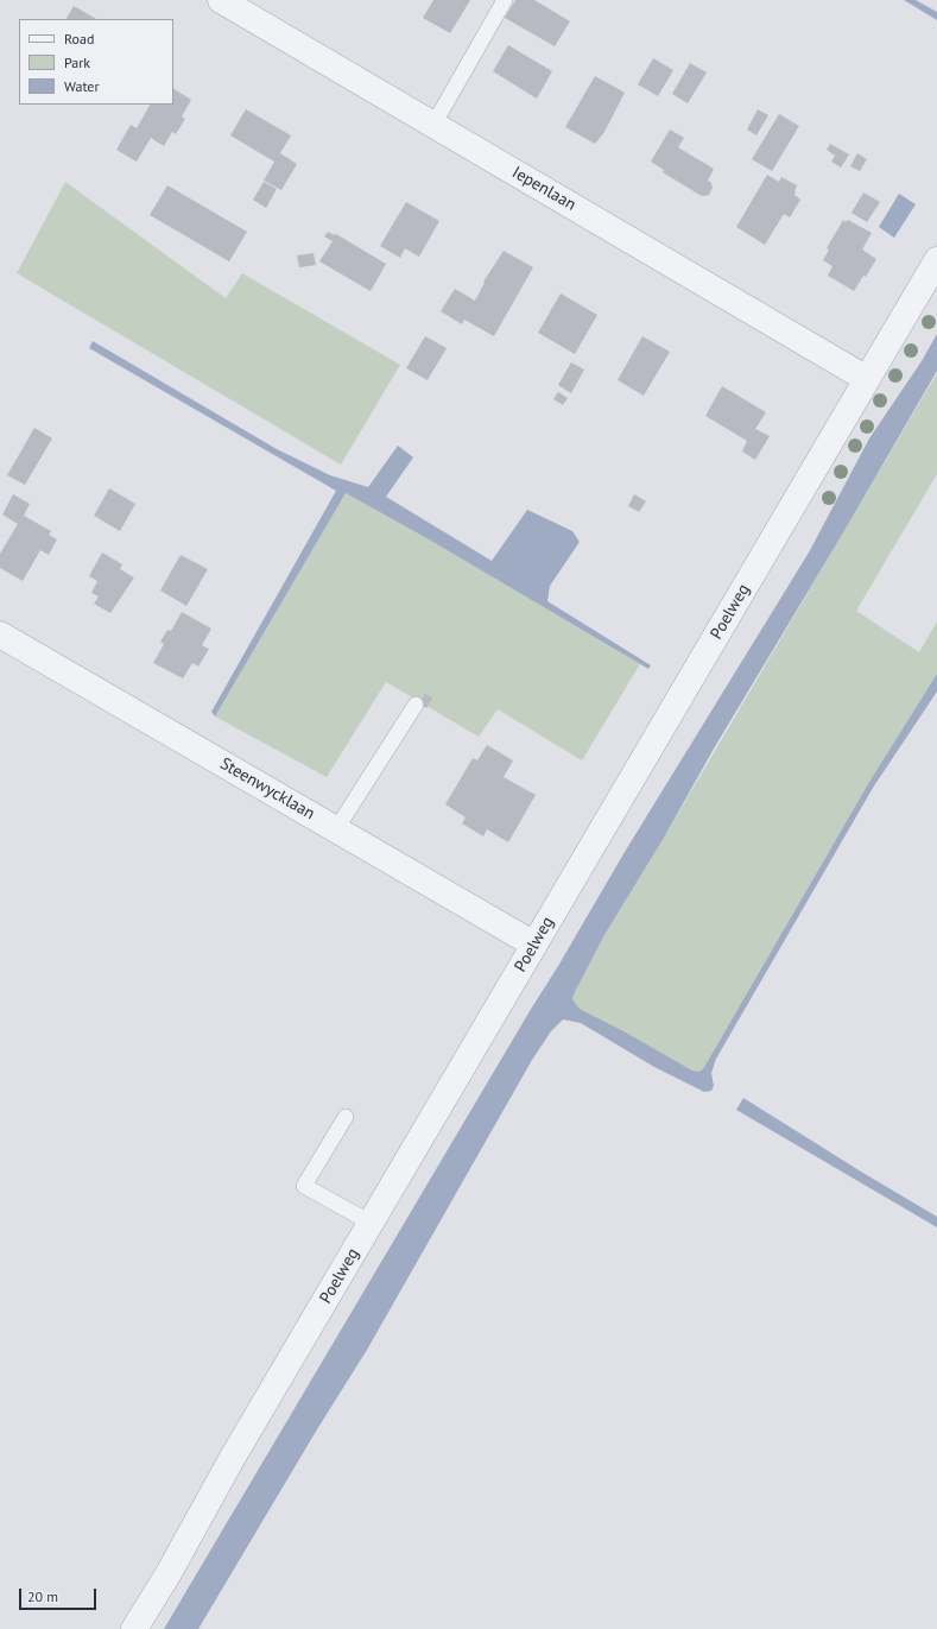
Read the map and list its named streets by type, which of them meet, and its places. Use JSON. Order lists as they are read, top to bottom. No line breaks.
{"streets":{"street":["Iepenlaan","Poelweg","Steenwycklaan"]},"crossings":[["Iepenlaan","Poelweg"],["Poelweg","Steenwycklaan"]],"legend":["Road","Park","Water"],"scale_bar":"20 m"}
